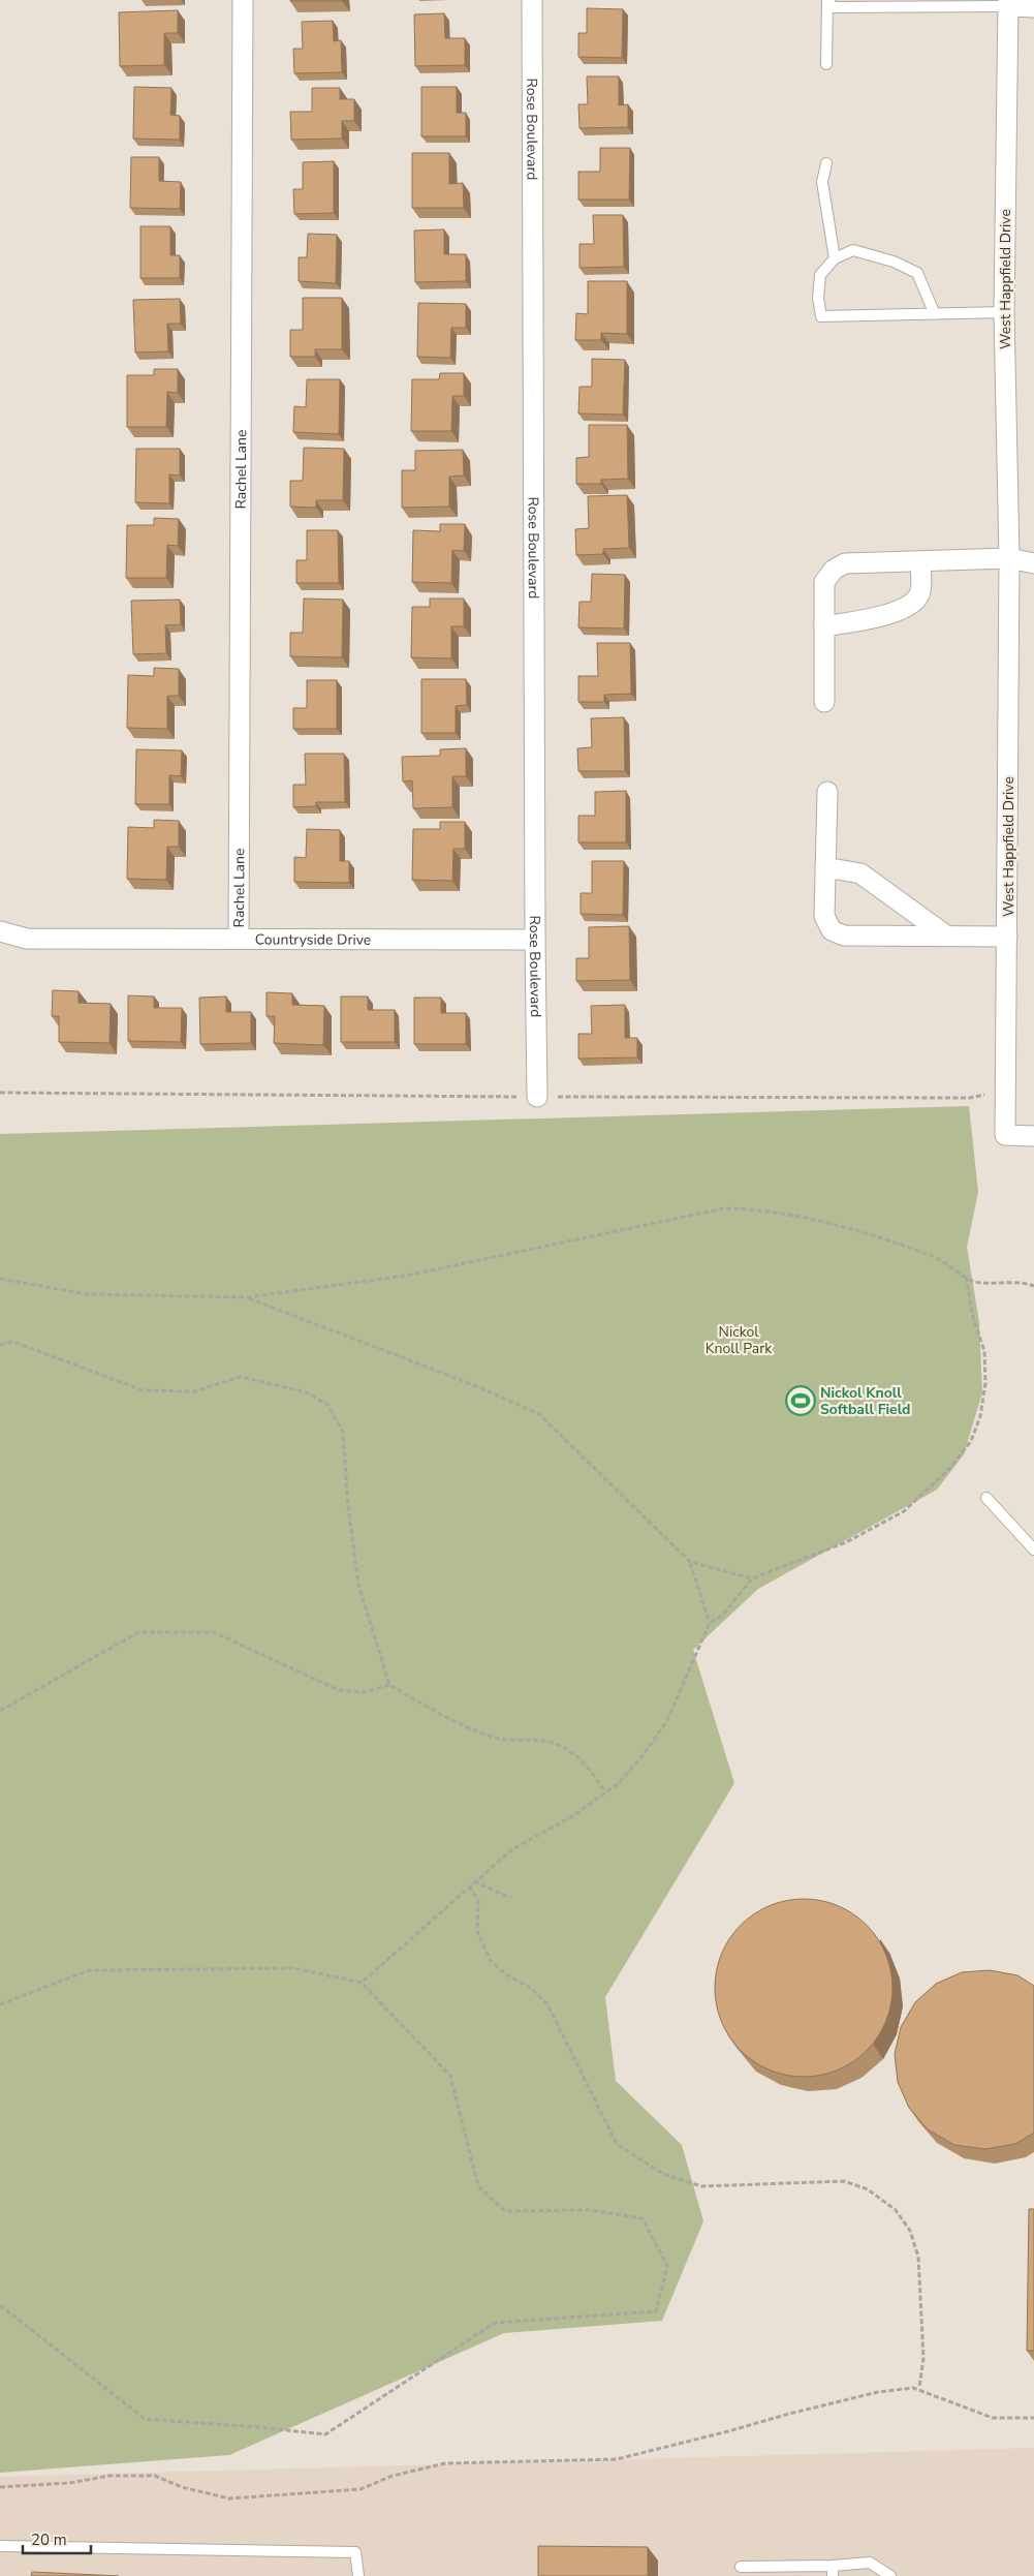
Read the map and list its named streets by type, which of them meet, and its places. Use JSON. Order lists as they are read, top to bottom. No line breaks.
{"streets":{"street":["Rose Boulevard","West Happfield Drive","Rachel Lane","Countryside Drive"]},"crossings":[["Rose Boulevard","Countryside Drive"],["Rachel Lane","Countryside Drive"]],"parks":["Nickol Knoll Park"],"places":{"sports":["Nickol Knoll Softball Field"]},"scale_bar":"20 m"}
